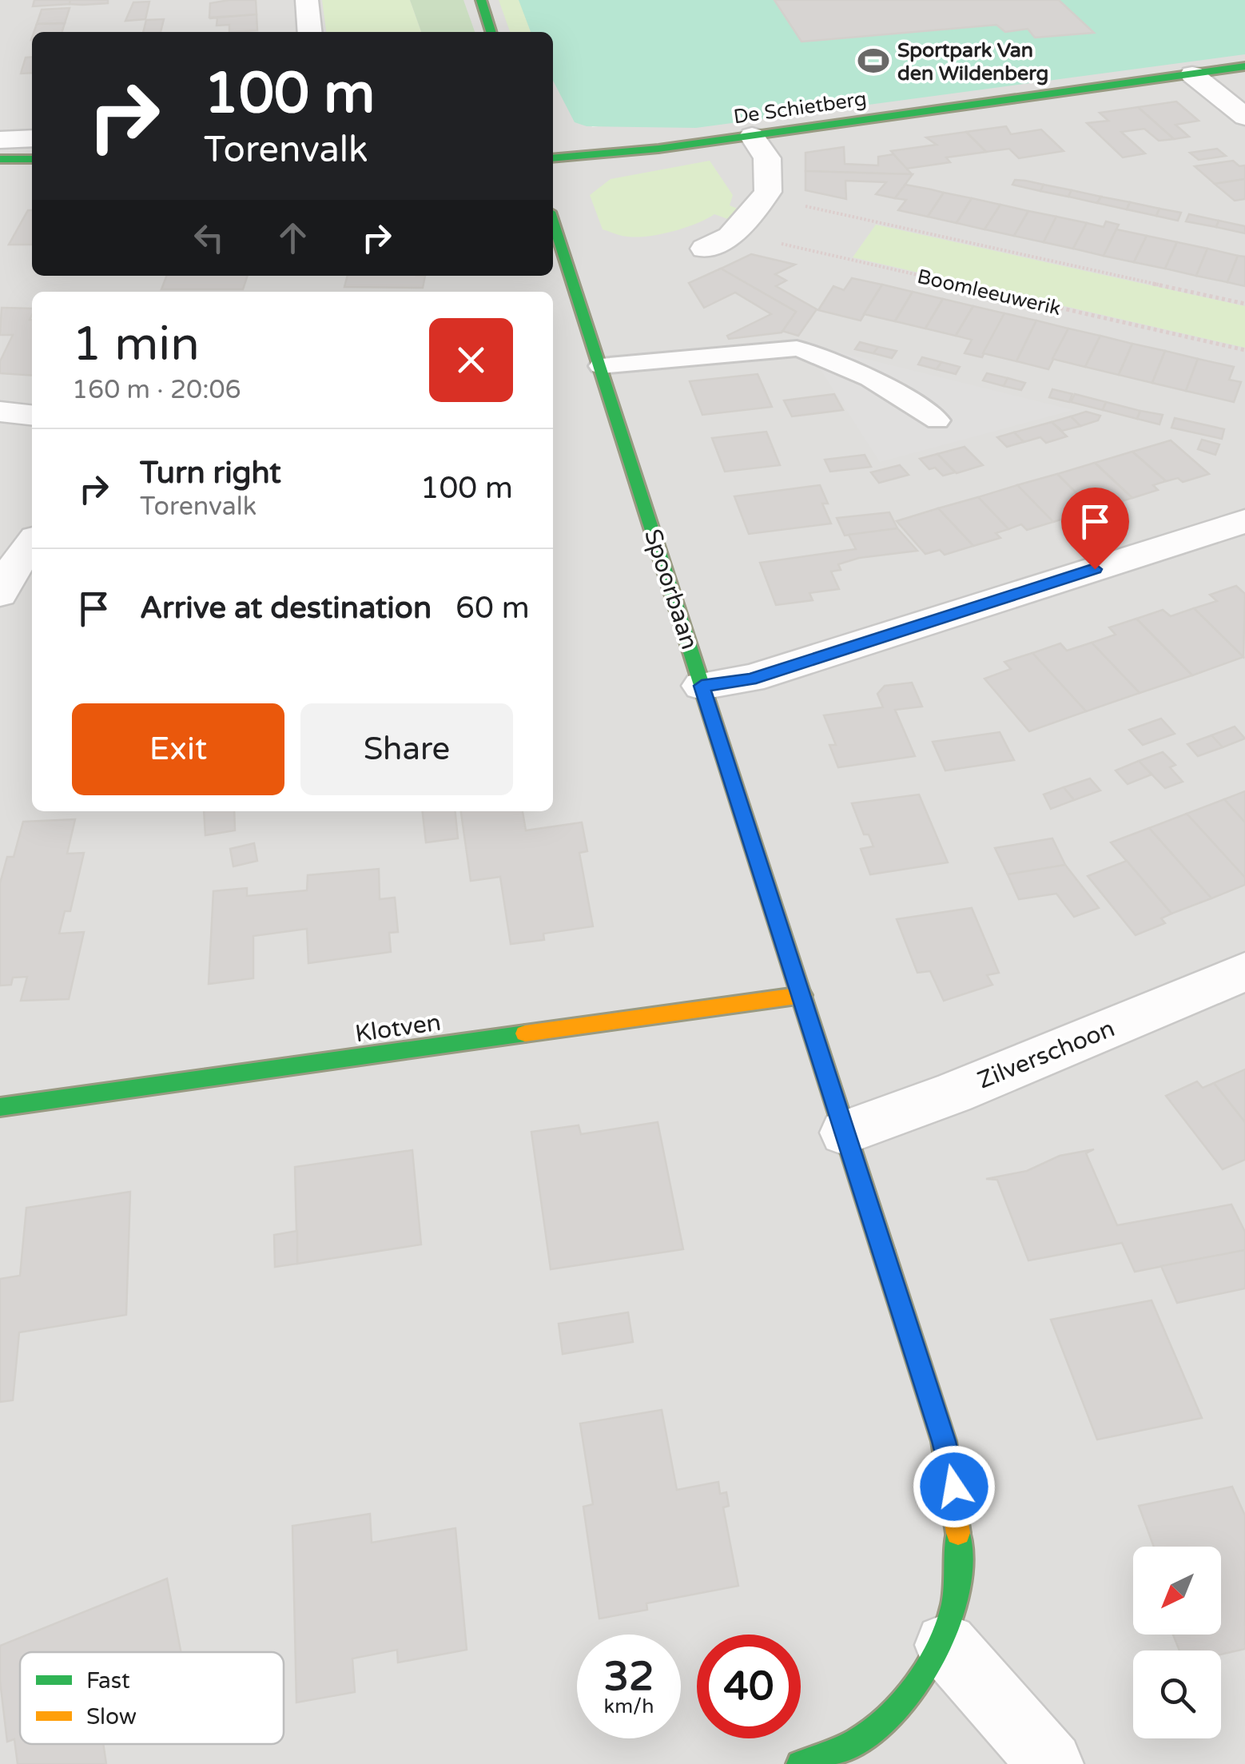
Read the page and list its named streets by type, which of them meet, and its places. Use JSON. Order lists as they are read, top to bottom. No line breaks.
{"streets":{"street":["De Schietberg","Spoorbaan","Klotven","Zilverschoon"],"path":["Boomleeuwerik"]},"crossings":[["Spoorbaan","Klotven"],["Spoorbaan","Zilverschoon"]],"places":{"sports":["Sportpark Van den Wildenberg"]},"legend":["Fast","Slow"],"north":"bottom left","page":{"turn":["100 m","Torenvalk"],"heading":["1 min","160 m · 20:06"],"list":[{"name":"Turn right","note":"Torenvalk","value":"100 m"},{"name":"Arrive at destination","value":"60 m"}],"buttons":["Exit","Share"],"speed":"32 km/h","limit":"40"}}
